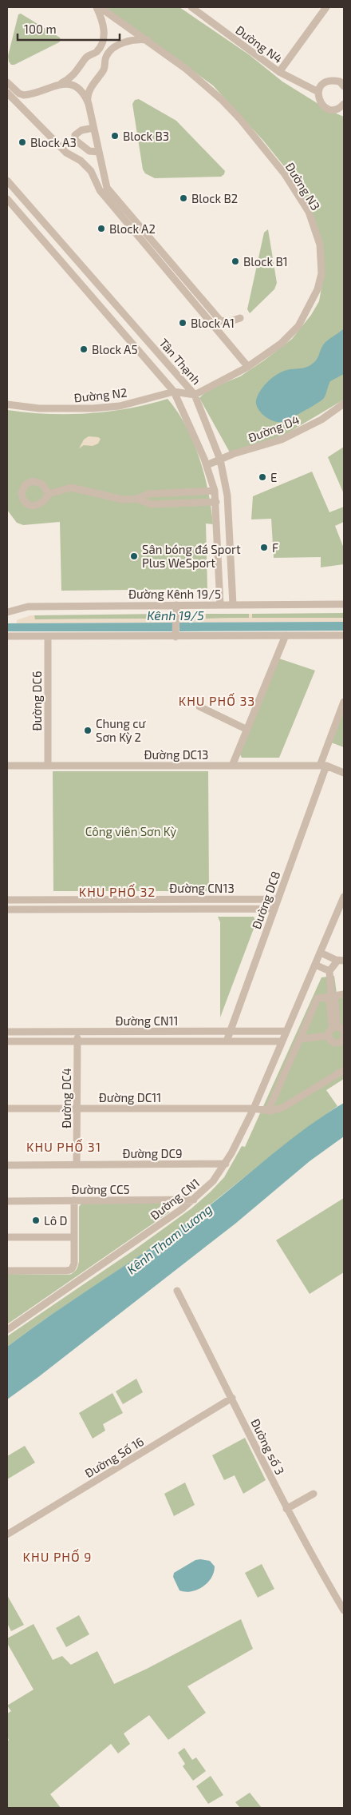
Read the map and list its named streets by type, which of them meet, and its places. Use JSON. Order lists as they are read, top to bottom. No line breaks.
{"streets":{"street":["Đường N4","Đường N3","Tân Thạnh","Đường N2","Đường D4","Đường Kênh 19/5","Đường DC6","Đường DC13","Đường CN13","Đường DC8","Đường CN11","Đường DC11","Đường DC4","Đường DC9","Đường CC5","Đường CN1","Đường số 3","Đường Số 16"]},"crossings":[["Đường N3","Tân Thạnh"],["Đường N3","Đường N2"],["Tân Thạnh","Đường N2"],["Tân Thạnh","Đường D4"],["Tân Thạnh","Đường Kênh 19/5"],["Đường DC6","Đường DC13"],["Đường DC13","Đường DC8"],["Đường CN13","Đường DC8"],["Đường DC8","Đường CN11"],["Đường CN11","Đường DC4"],["Đường CN11","Đường CN1"],["Đường DC11","Đường DC4"],["Đường DC11","Đường CN1"],["Đường DC4","Đường DC9"],["Đường DC9","Đường CN1"],["Đường CC5","Đường CN1"],["Đường số 3","Đường Số 16"]],"districts":["KHU PHỐ 33","KHU PHỐ 32","KHU PHỐ 31","KHU PHỐ 9"],"water":["Kênh 19/5","Kênh Tham Lương"],"parks":["Công viên Sơn Kỳ"],"places":["Block B3","Block A3","Block B2","Block A2","Block B1","Block A1","Block A5","E","F","Sân bóng đá Sport Plus WeSport","Chung cư Sơn Kỳ 2","Lô D"],"scale_bar":"100 m"}
